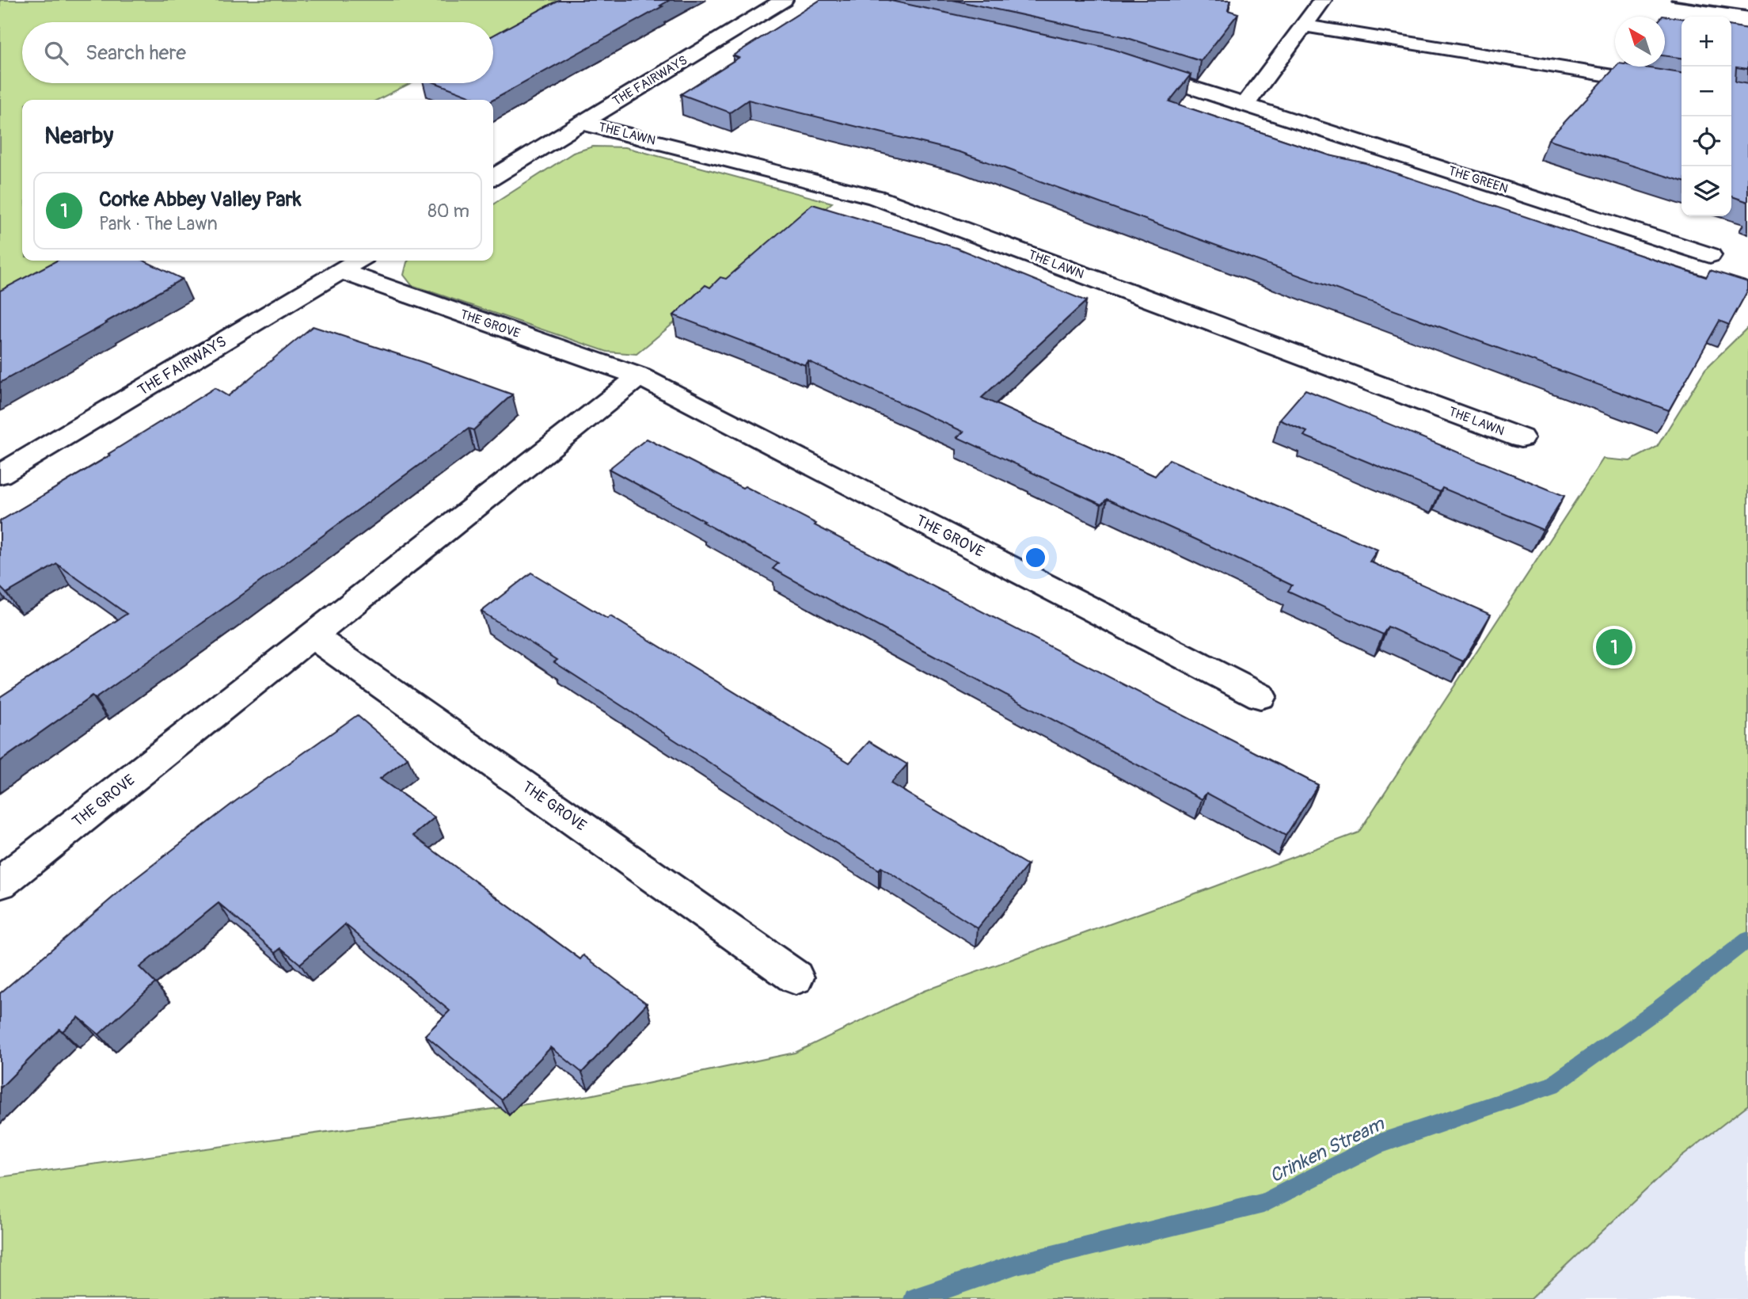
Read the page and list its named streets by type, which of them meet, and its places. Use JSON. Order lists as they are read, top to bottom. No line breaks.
{"streets":{"street":["THE FAIRWAYS","THE LAWN","THE GREEN","THE GROVE"]},"crossings":[["THE FAIRWAYS","THE LAWN"],["THE FAIRWAYS","THE GROVE"]],"water":["Crinken Stream"],"north":"top left","page":{"map_buttons":["+","−"],"search":"Search here","heading":"Nearby","list":[{"mark":"1","name":"Corke Abbey Valley Park","note":"Park · The Lawn","value":"80 m"}],"pins":"1"}}
